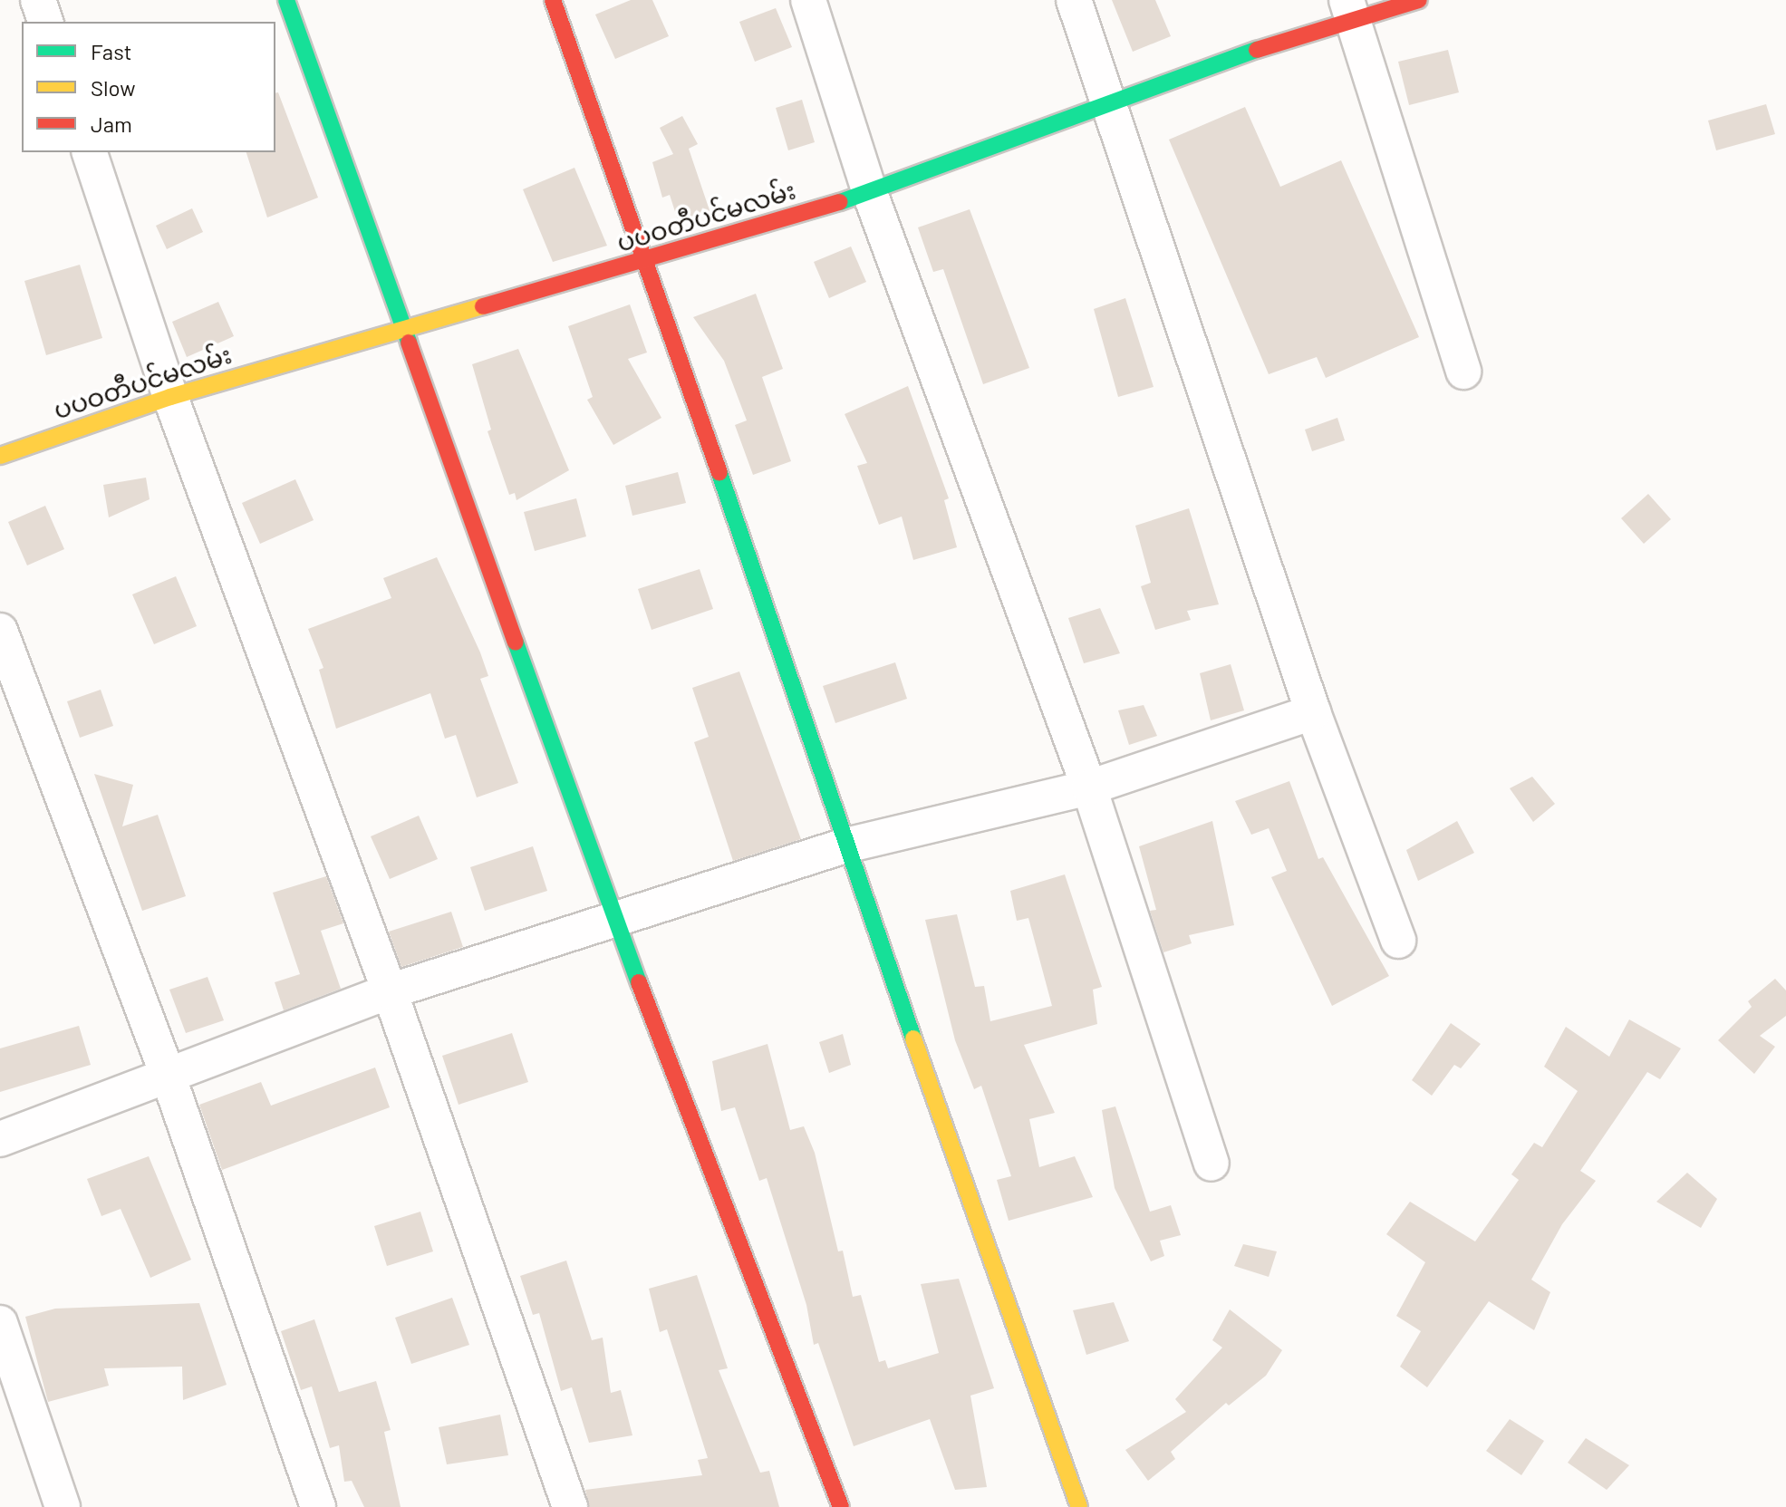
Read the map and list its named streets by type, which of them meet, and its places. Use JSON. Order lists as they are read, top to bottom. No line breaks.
{"streets":{"street":["ပပဝတီပင်မလမ်း"]},"legend":["Fast","Slow","Jam"]}
